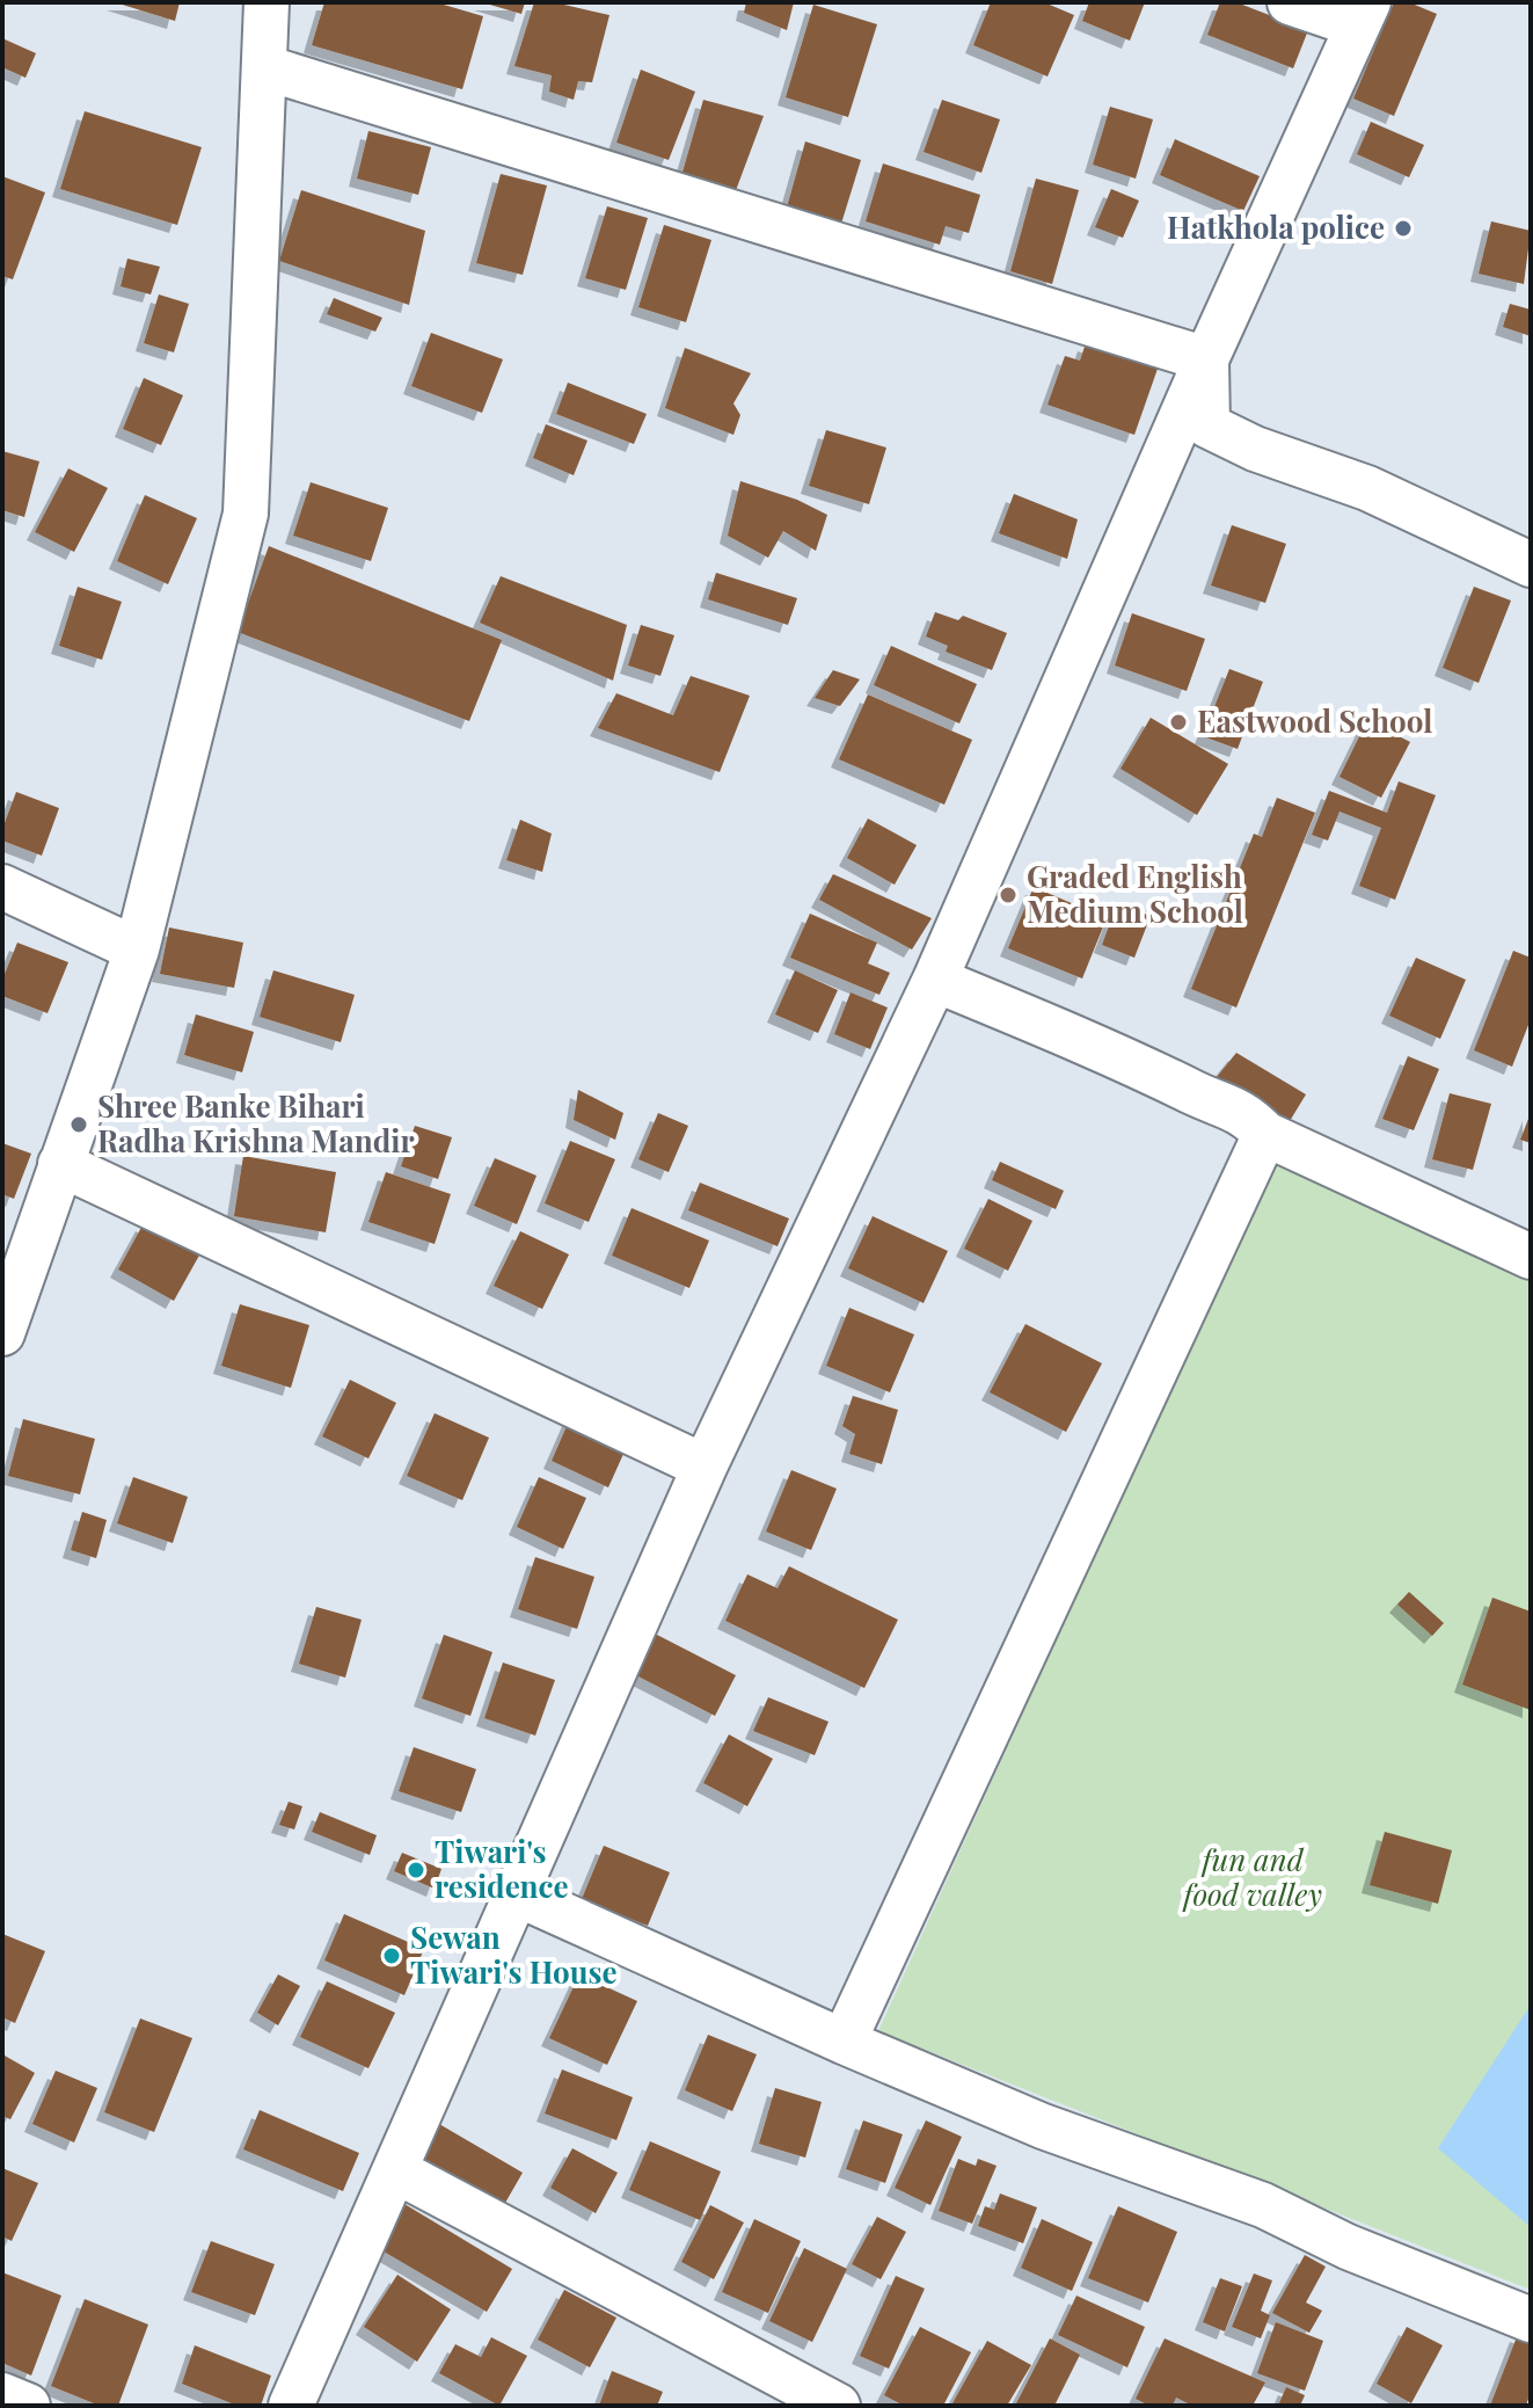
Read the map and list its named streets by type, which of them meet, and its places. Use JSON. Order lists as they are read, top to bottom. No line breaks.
{"parks":["fun and food valley"],"places":["Hatkhola police","Eastwood School","Graded English Medium School","Shree Banke Bihari Radha Krishna Mandir","Tiwari's residence","Sewan Tiwari's House"]}
